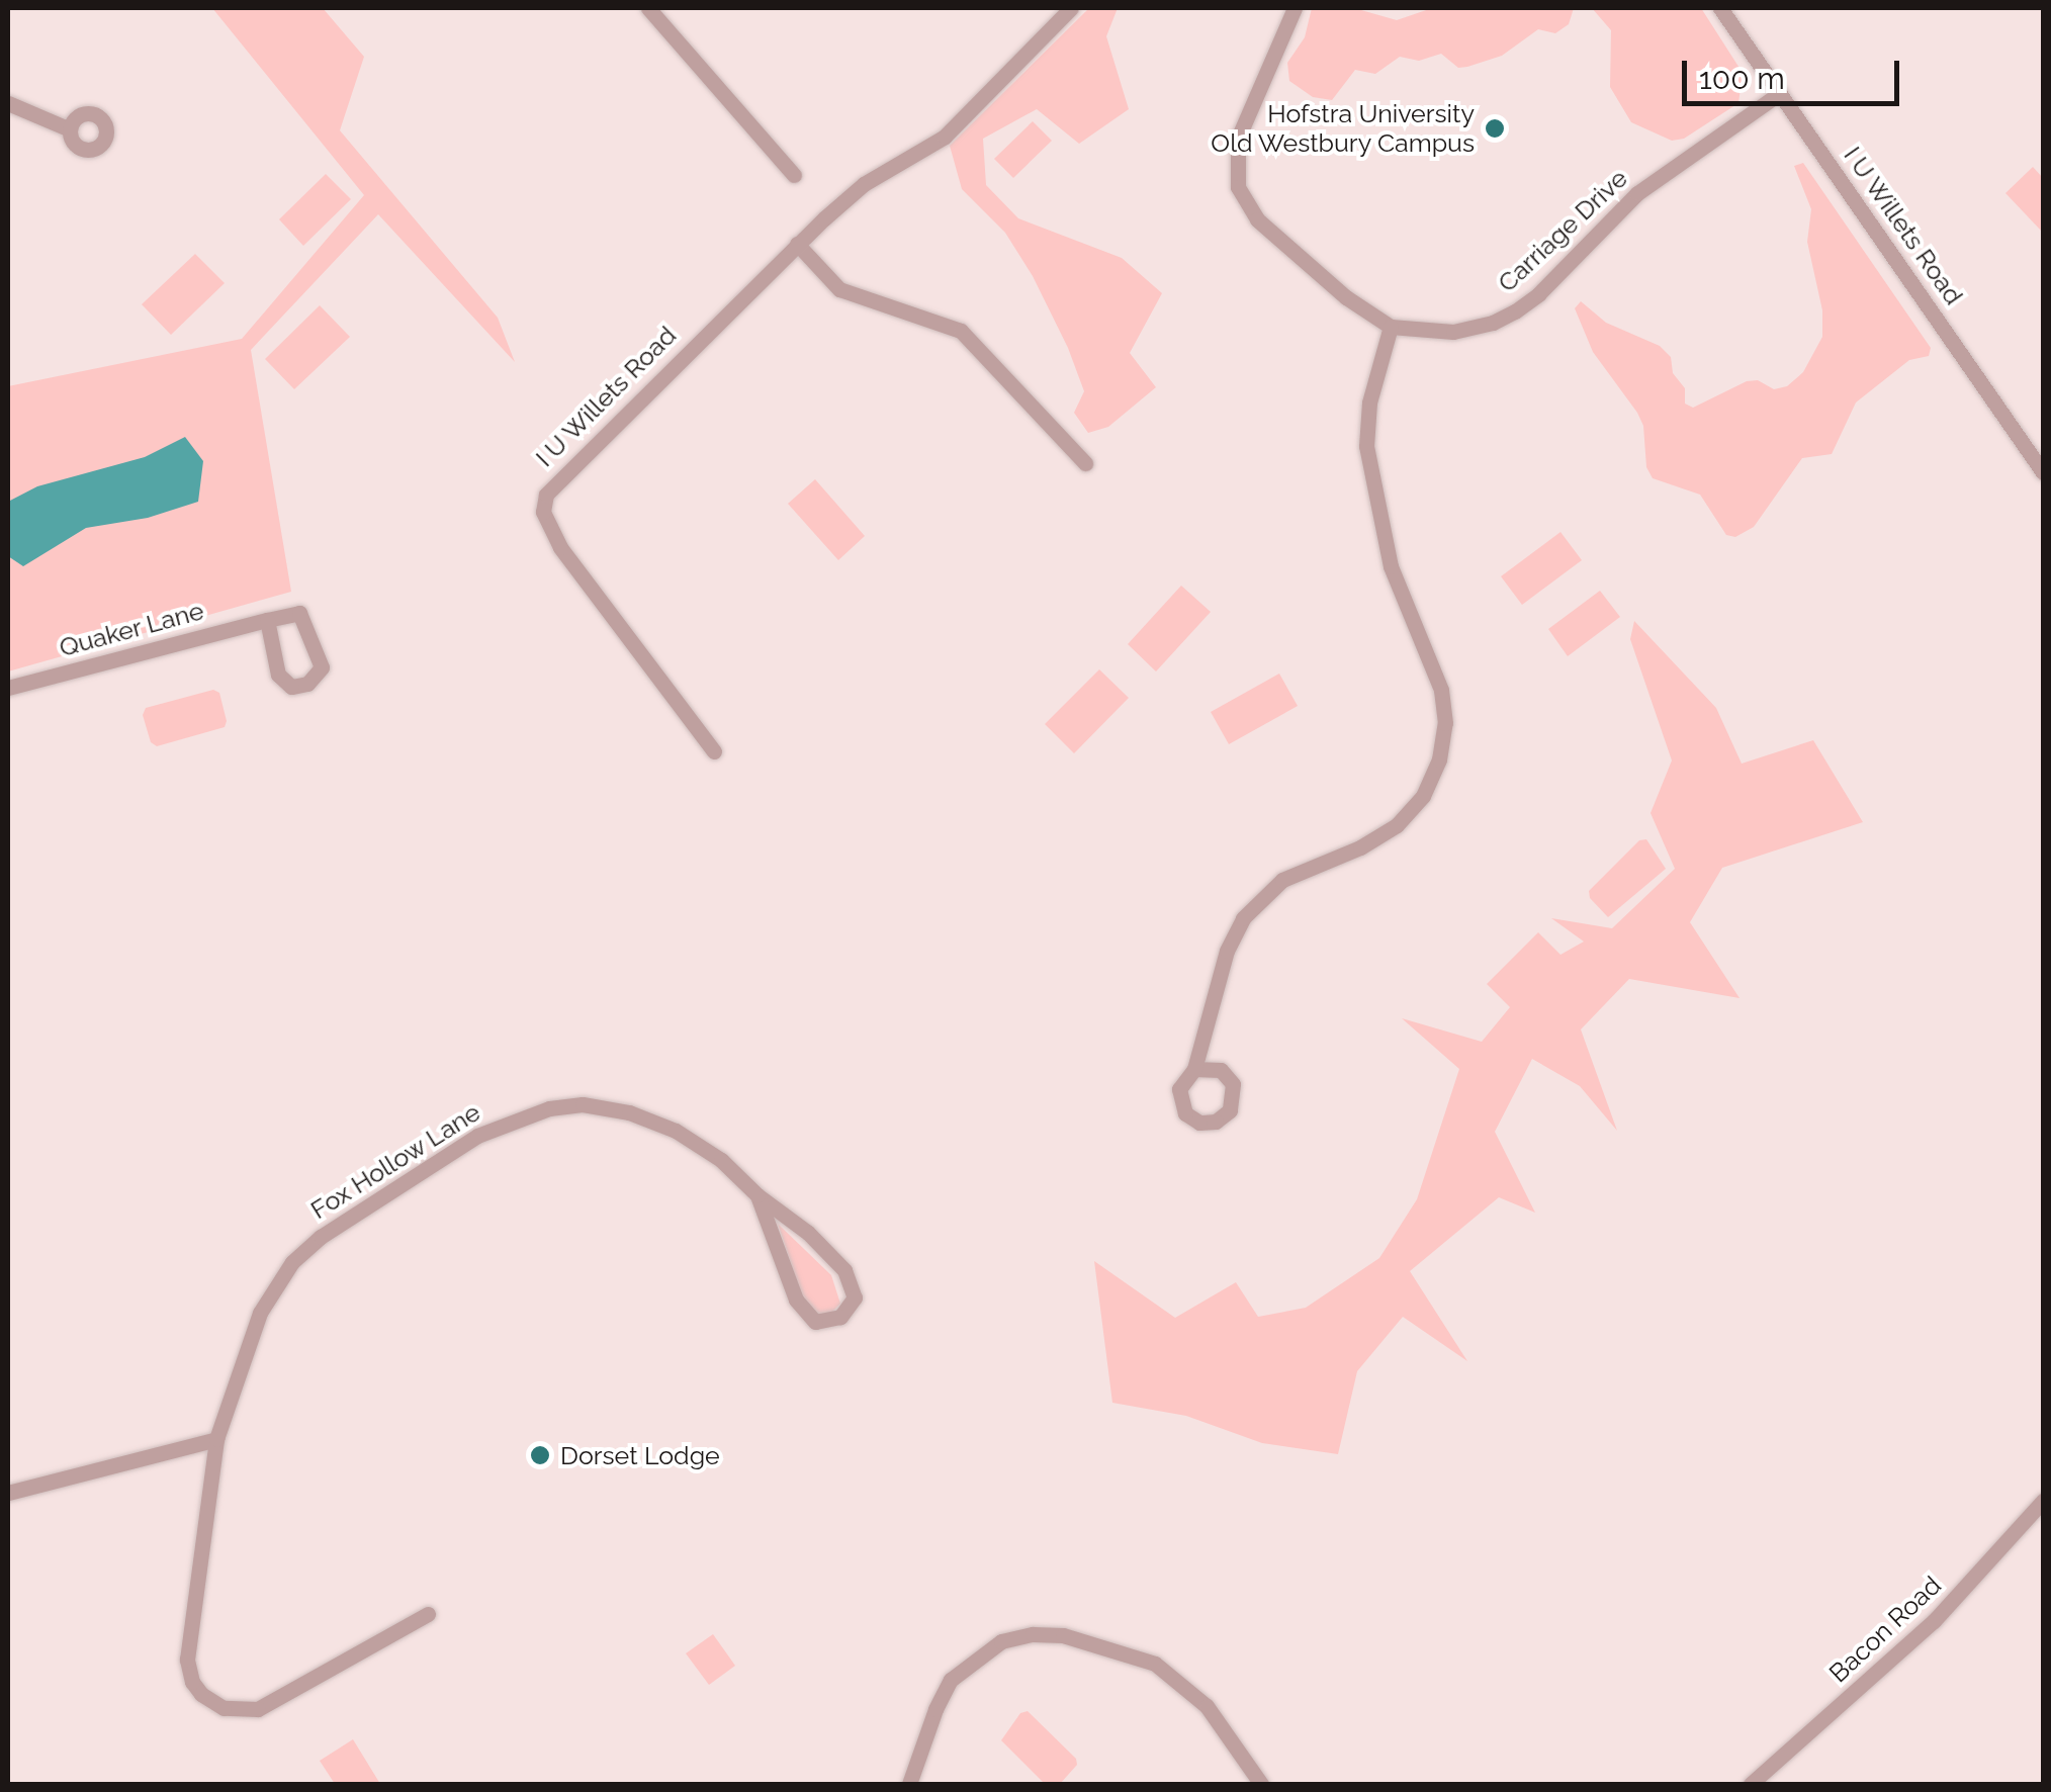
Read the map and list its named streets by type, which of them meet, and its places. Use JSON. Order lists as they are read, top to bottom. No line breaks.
{"streets":{"street":["I U Willets Road","Carriage Drive","Quaker Lane","Fox Hollow Lane","Bacon Road"]},"crossings":[["I U Willets Road","Carriage Drive"]],"places":["Hofstra University Old Westbury Campus","Dorset Lodge"],"scale_bar":"100 m"}
